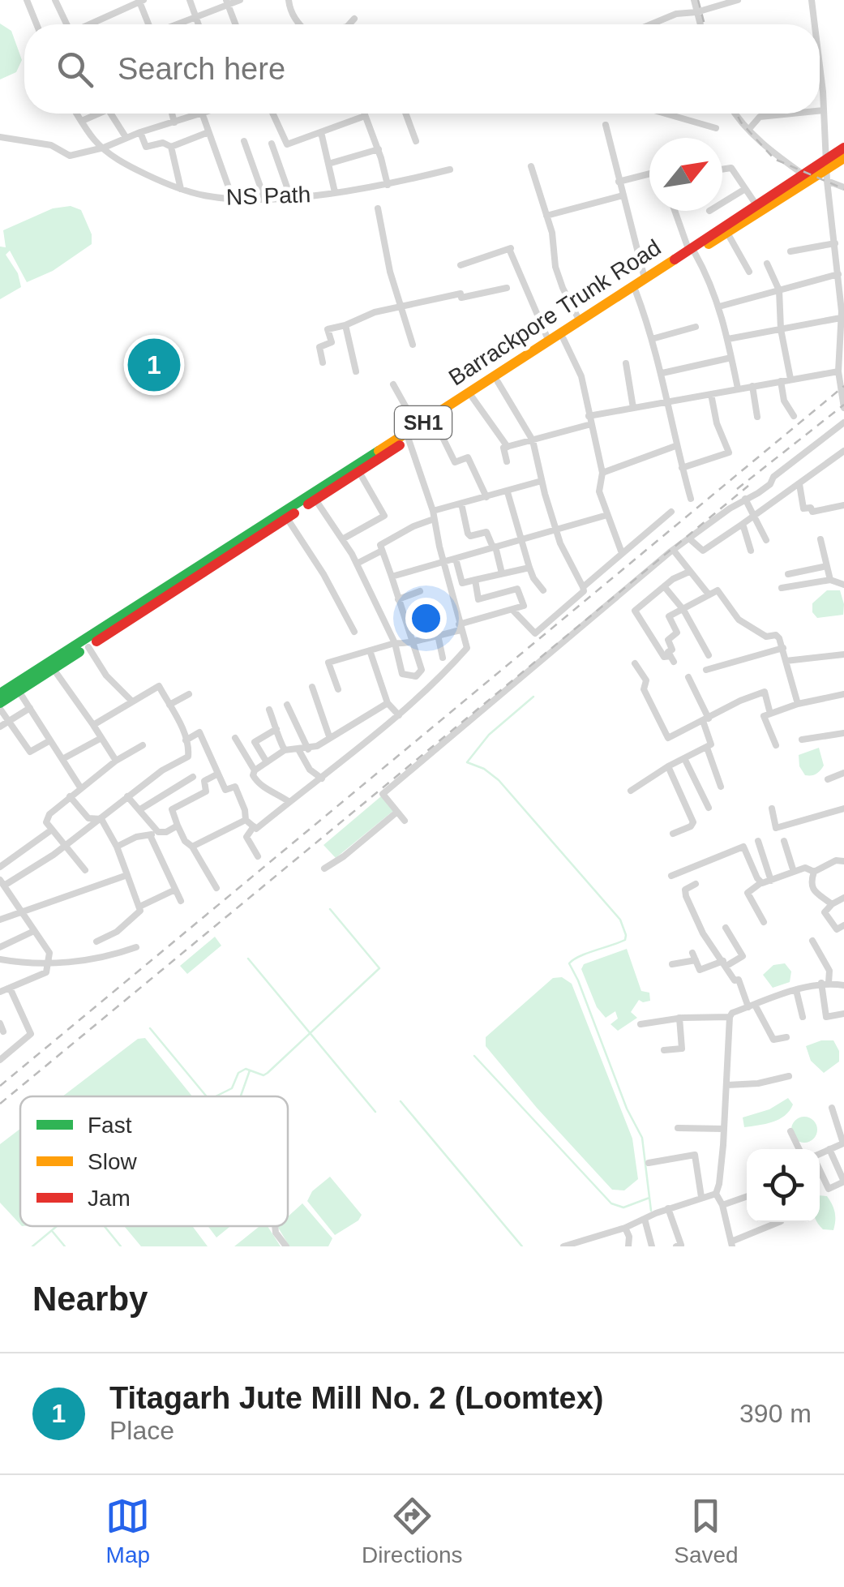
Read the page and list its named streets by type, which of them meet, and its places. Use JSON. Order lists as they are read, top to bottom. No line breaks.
{"streets":{"main road":["Barrackpore Trunk Road","SH1"],"street":["NS Path"]},"legend":["Fast","Slow","Jam"],"north":"top right","page":{"search":"Search here","pins":"1","heading":"Nearby","list":[{"mark":"1","name":"Titagarh Jute Mill No. 2 (Loomtex)","note":"Place","value":"390 m"}],"nav":["Map","Directions","Saved"]}}
